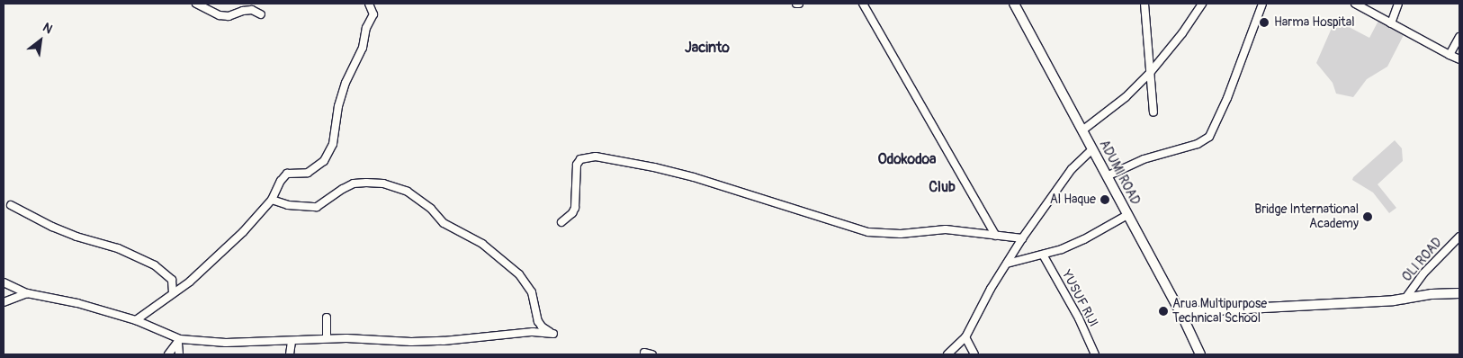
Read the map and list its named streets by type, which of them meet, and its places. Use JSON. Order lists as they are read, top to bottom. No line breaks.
{"streets":{"main road":["ADUMI ROAD"],"street":["OLI ROAD","YUSUF RIJI"]},"districts":["Jacinto","Odokodoa","Club"],"places":["Harma Hospital","Al Haque","Bridge International Academy","Arua Multipurpose Technical School"],"north":"top right"}
